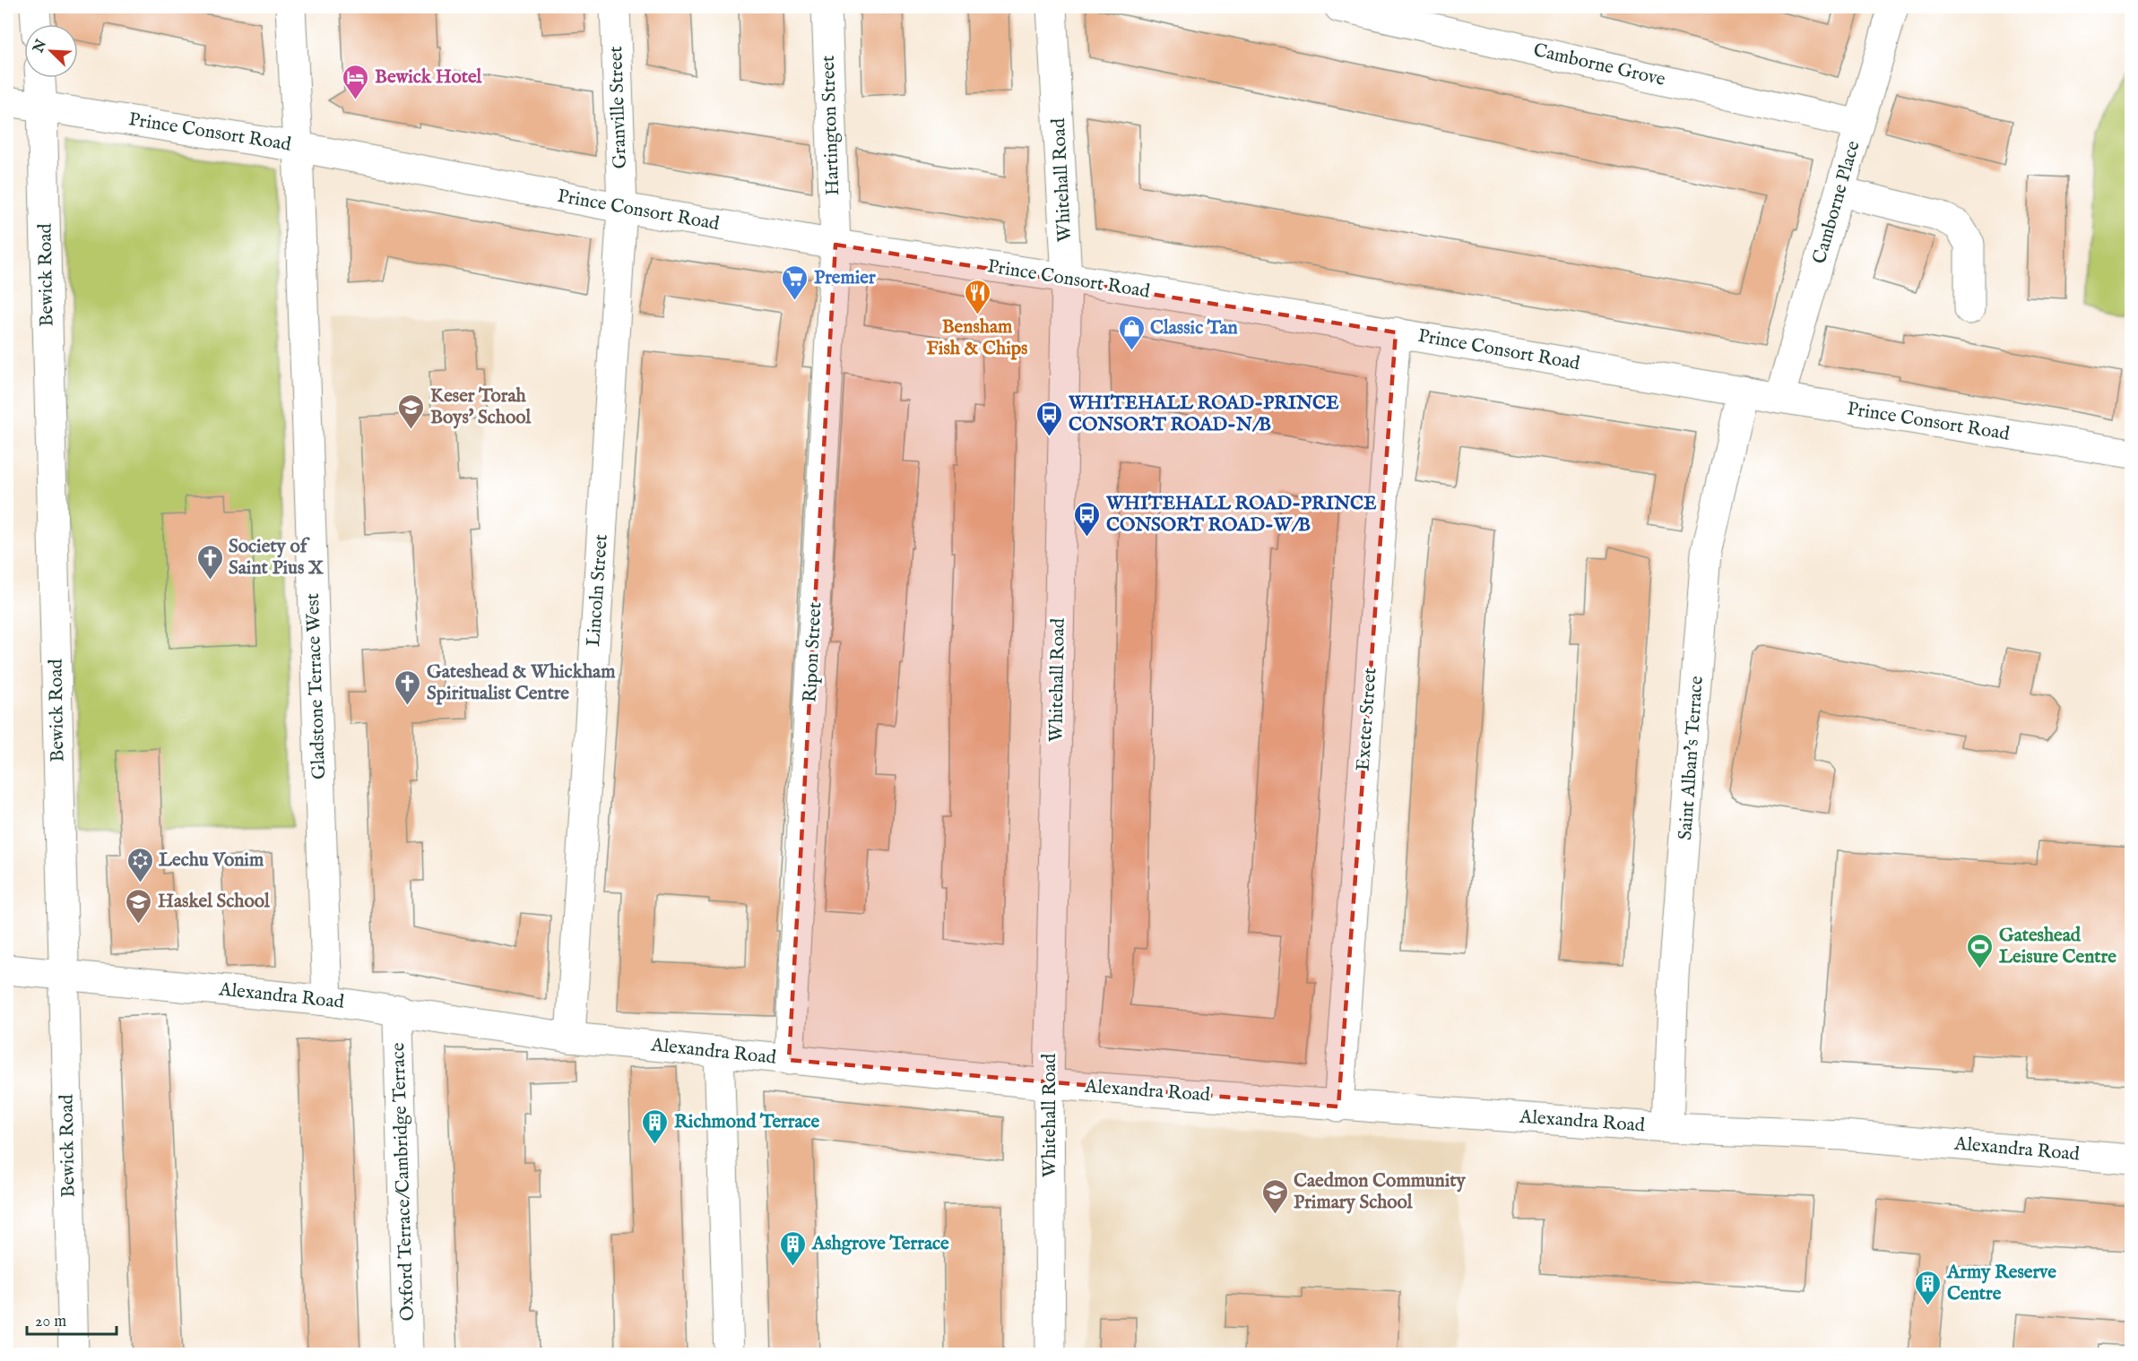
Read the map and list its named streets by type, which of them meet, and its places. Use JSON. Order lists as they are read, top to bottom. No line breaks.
{"streets":{"street":["Camborne Grove","Granville Street","Hartington Street","Prince Consort Road","Whitehall Road","Camborne Place","Bewick Road","Lincoln Street","Ripon Street","Gladstone Terrace West","Exeter Street","Saint Alban's Terrace","Alexandra Road","Oxford Terrace/Cambridge Terrace"]},"crossings":[["Camborne Grove","Camborne Place"],["Granville Street","Prince Consort Road"],["Granville Street","Lincoln Street"],["Hartington Street","Prince Consort Road"],["Hartington Street","Ripon Street"],["Prince Consort Road","Whitehall Road"],["Prince Consort Road","Camborne Place"],["Prince Consort Road","Bewick Road"],["Prince Consort Road","Lincoln Street"],["Prince Consort Road","Ripon Street"],["Prince Consort Road","Gladstone Terrace West"],["Prince Consort Road","Exeter Street"],["Prince Consort Road","Saint Alban's Terrace"],["Whitehall Road","Alexandra Road"],["Bewick Road","Alexandra Road"],["Lincoln Street","Alexandra Road"],["Ripon Street","Alexandra Road"],["Gladstone Terrace West","Alexandra Road"],["Exeter Street","Alexandra Road"],["Saint Alban's Terrace","Alexandra Road"],["Alexandra Road","Oxford Terrace/Cambridge Terrace"]],"places":{"hotel":["Bewick Hotel"],"supermarket":["Premier"],"restaurant":["Bensham Fish & Chips"],"shop":["Classic Tan"],"school or university":["Keser Torah Boys' School","Haskel School","Caedmon Community Primary School"],"bus stop":["WHITEHALL ROAD-PRINCE CONSORT ROAD-N/B","WHITEHALL ROAD-PRINCE CONSORT ROAD-W/B"],"church":["Society of Saint Pius X","Gateshead & Whickham Spiritualist Centre"],"synagogue":["Lechu Vonim"],"sports":["Gateshead Leisure Centre"],"building":["Richmond Terrace","Ashgrove Terrace","Army Reserve Centre"]},"scale_bar":"20 m","north":"top left"}
